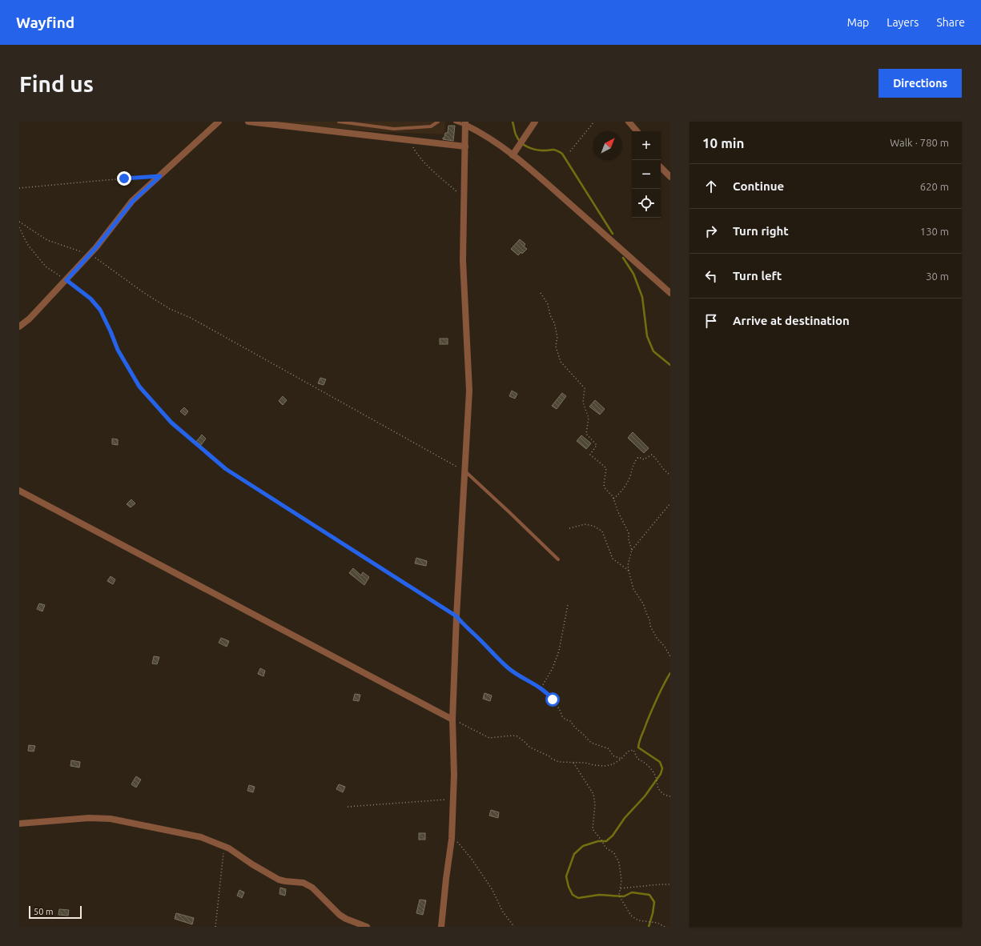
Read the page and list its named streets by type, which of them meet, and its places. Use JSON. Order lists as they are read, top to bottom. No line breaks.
{"scale_bar":"50 m","north":"top right","page":{"header":"Wayfind","nav":["Map","Layers","Share"],"buttons":"Directions","title":"Find us","heading":["10 min","Walk · 780 m"],"map_buttons":["+","−"],"list":[["Continue","620 m"],["Turn right","130 m"],["Turn left","30 m"],"Arrive at destination"],"scale":"50 m"}}
